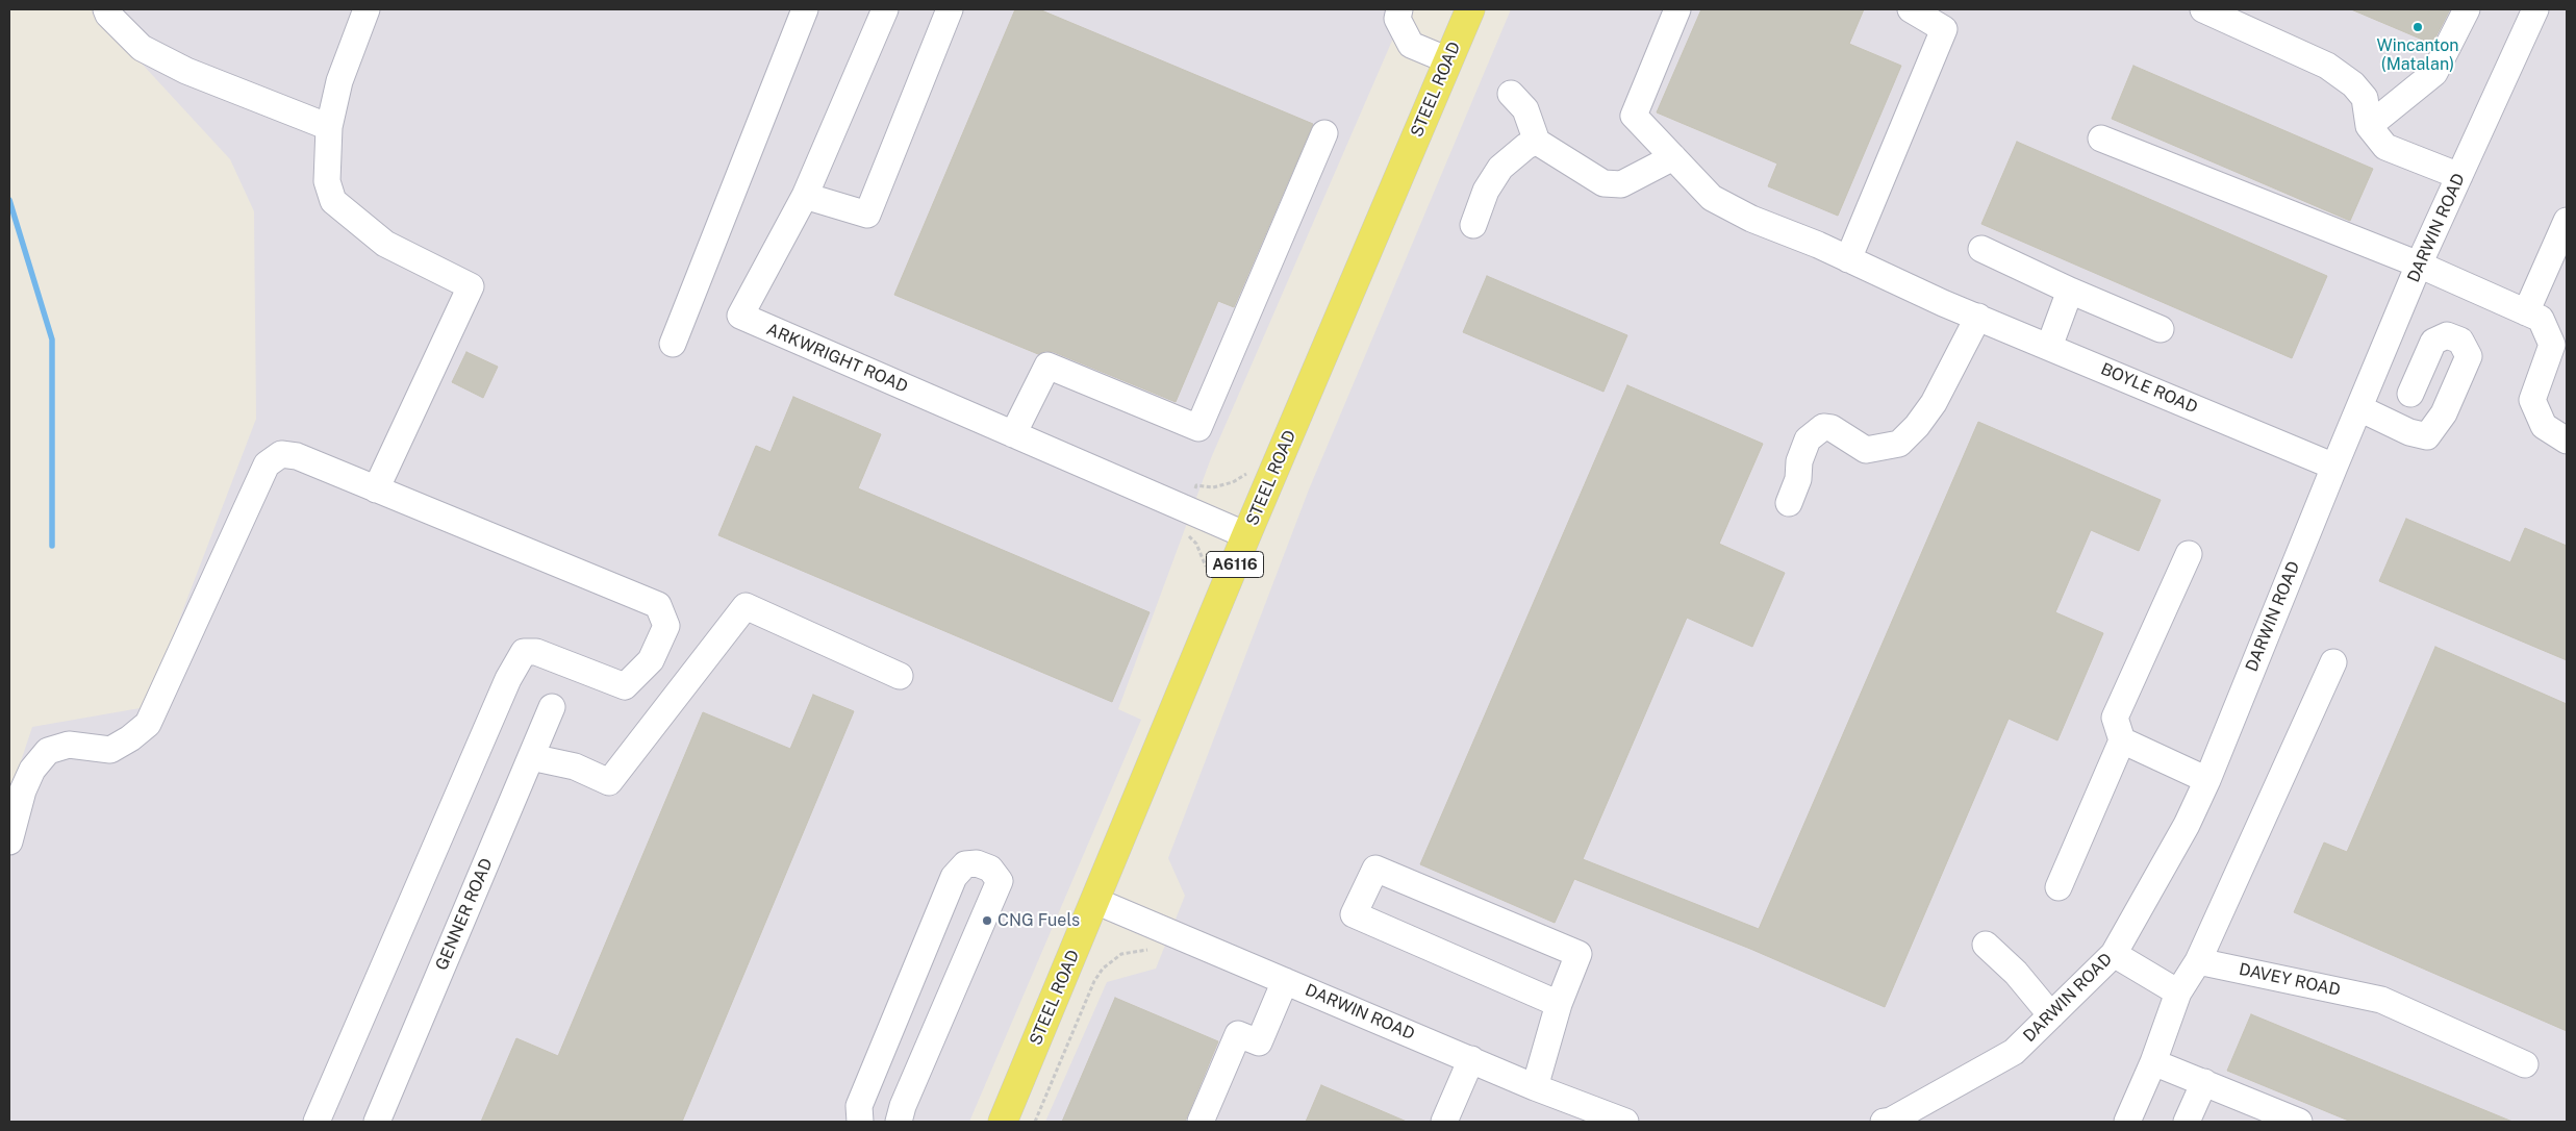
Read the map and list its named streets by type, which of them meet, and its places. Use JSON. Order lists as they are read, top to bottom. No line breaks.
{"streets":{"main road":["STEEL ROAD","A6116"],"street":["DARWIN ROAD","ARKWRIGHT ROAD","BOYLE ROAD","GENNER ROAD","DAVEY ROAD"]},"crossings":[["STEEL ROAD","DARWIN ROAD"],["STEEL ROAD","ARKWRIGHT ROAD"],["DARWIN ROAD","BOYLE ROAD"]],"places":["Wincanton (Matalan)","CNG Fuels"]}
